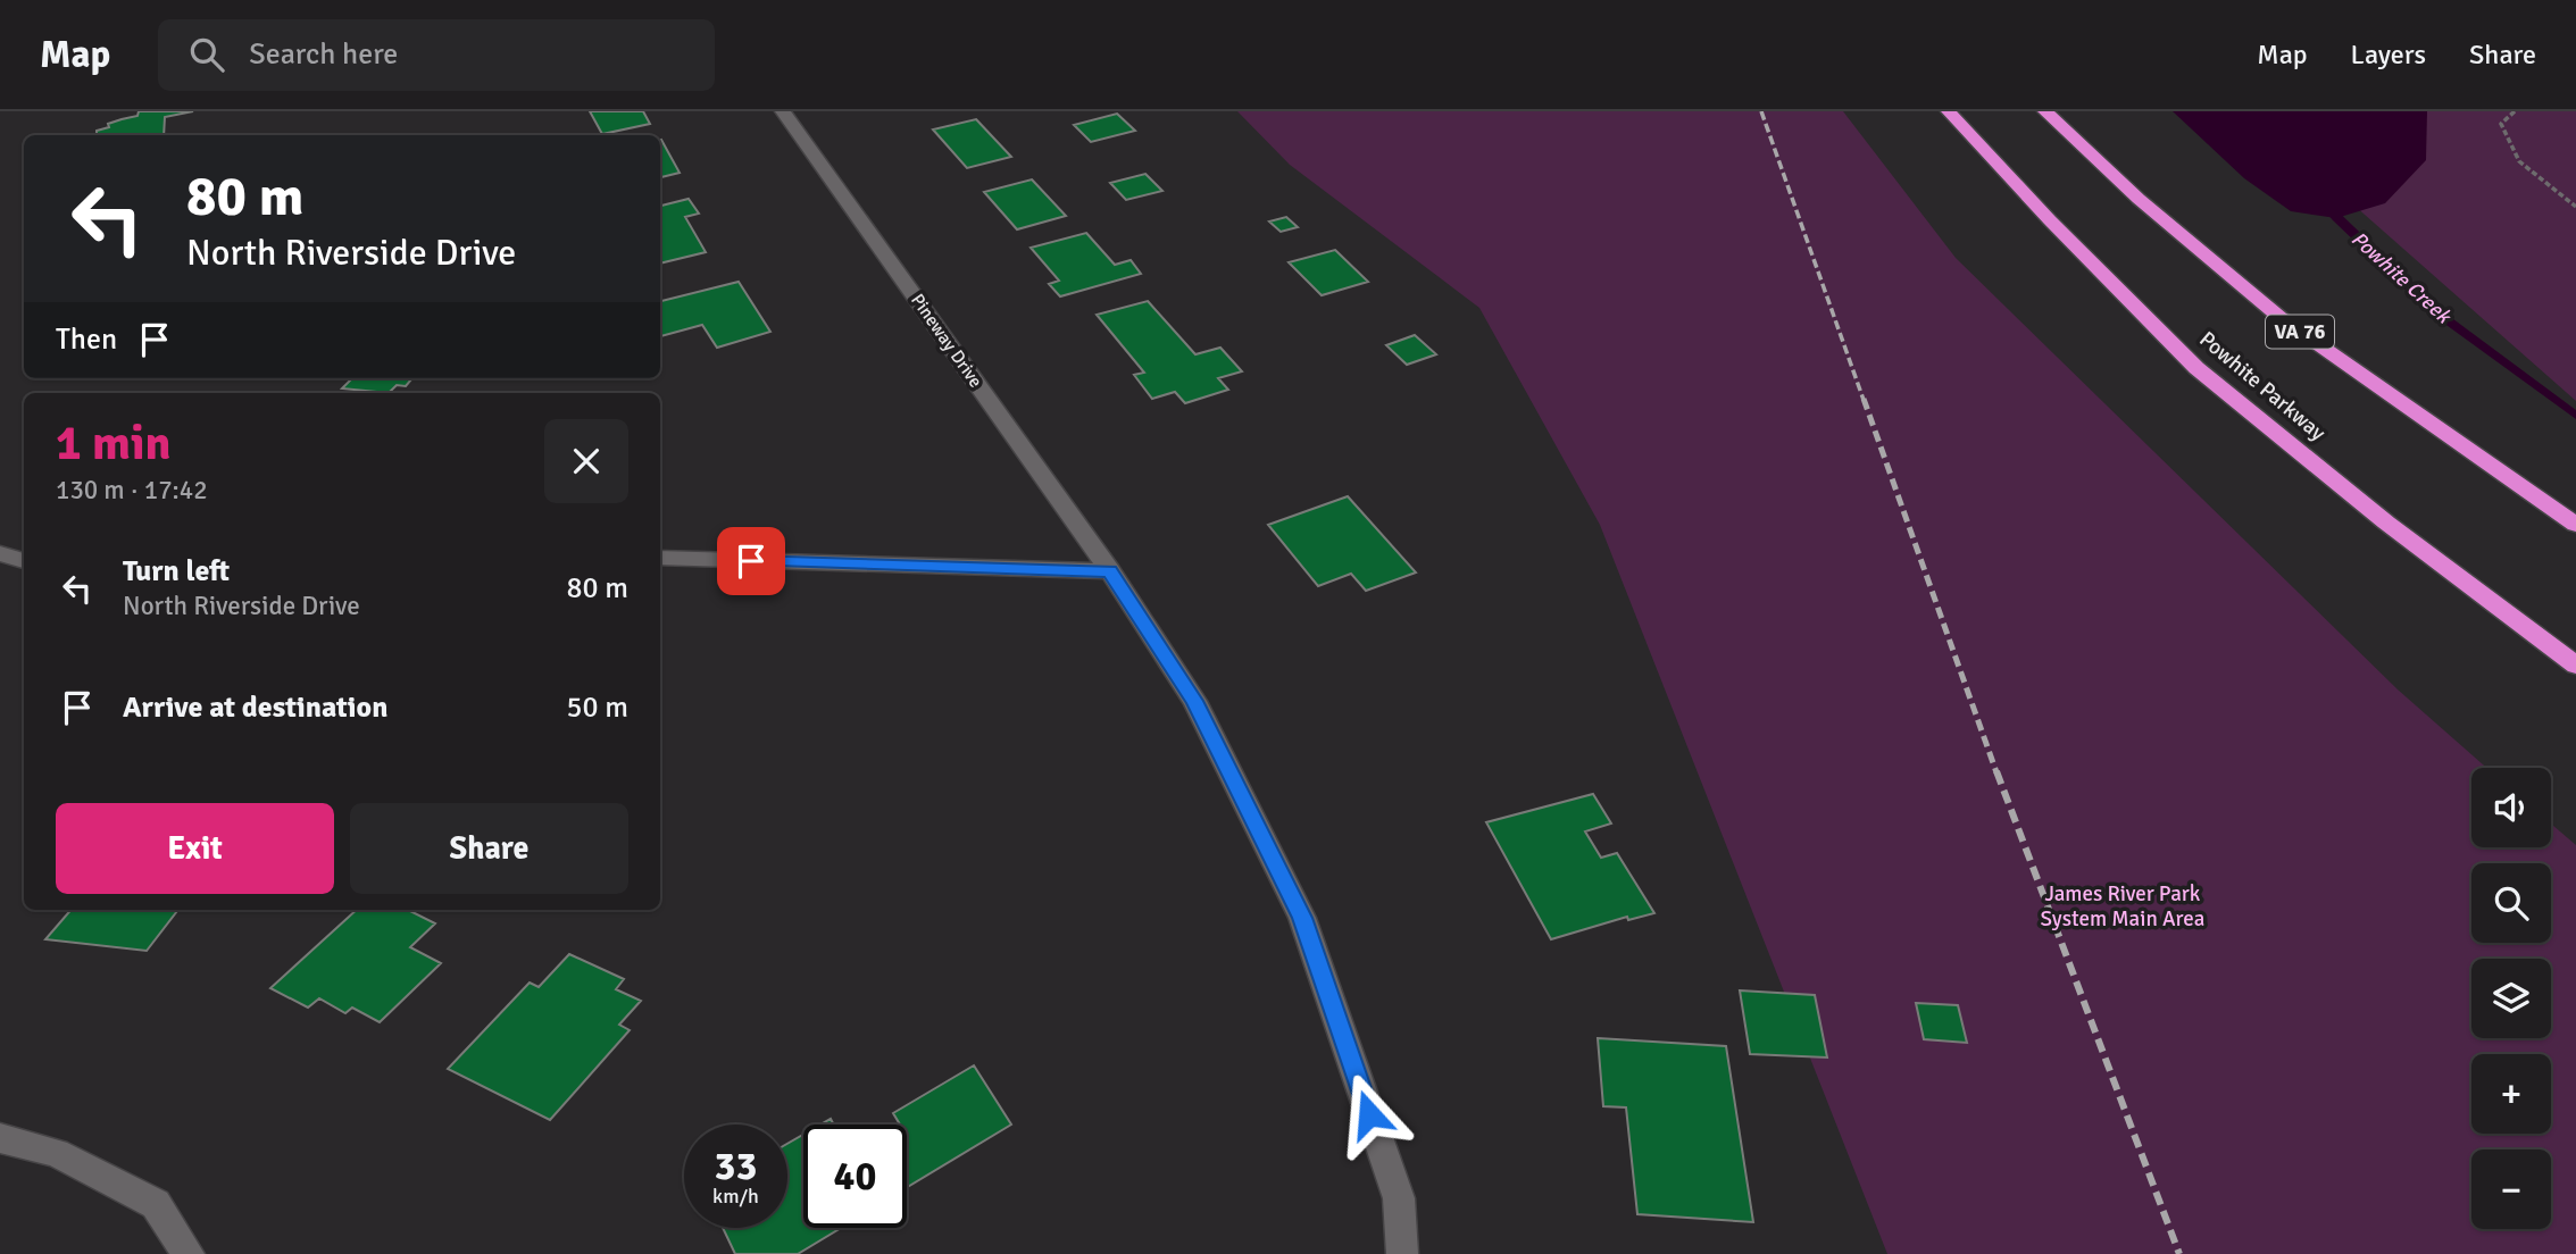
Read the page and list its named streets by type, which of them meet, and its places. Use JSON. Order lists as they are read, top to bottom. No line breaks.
{"streets":{"highway":["VA 76","Powhite Parkway"],"street":["Pineway Drive"]},"water":["Powhite Creek"],"parks":["James River Park System Main Area"],"page":{"header":"Map","search":"Search here","nav":["Map","Layers","Share"],"turn":["80 m","North Riverside Drive"],"then":"Then","heading":["1 min","130 m · 17:42"],"list":[{"name":"Turn left","note":"North Riverside Drive","value":"80 m"},{"name":"Arrive at destination","value":"50 m"}],"map_buttons":["+","−"],"buttons":["Exit","Share"],"speed":"33 km/h","limit":"40"}}
